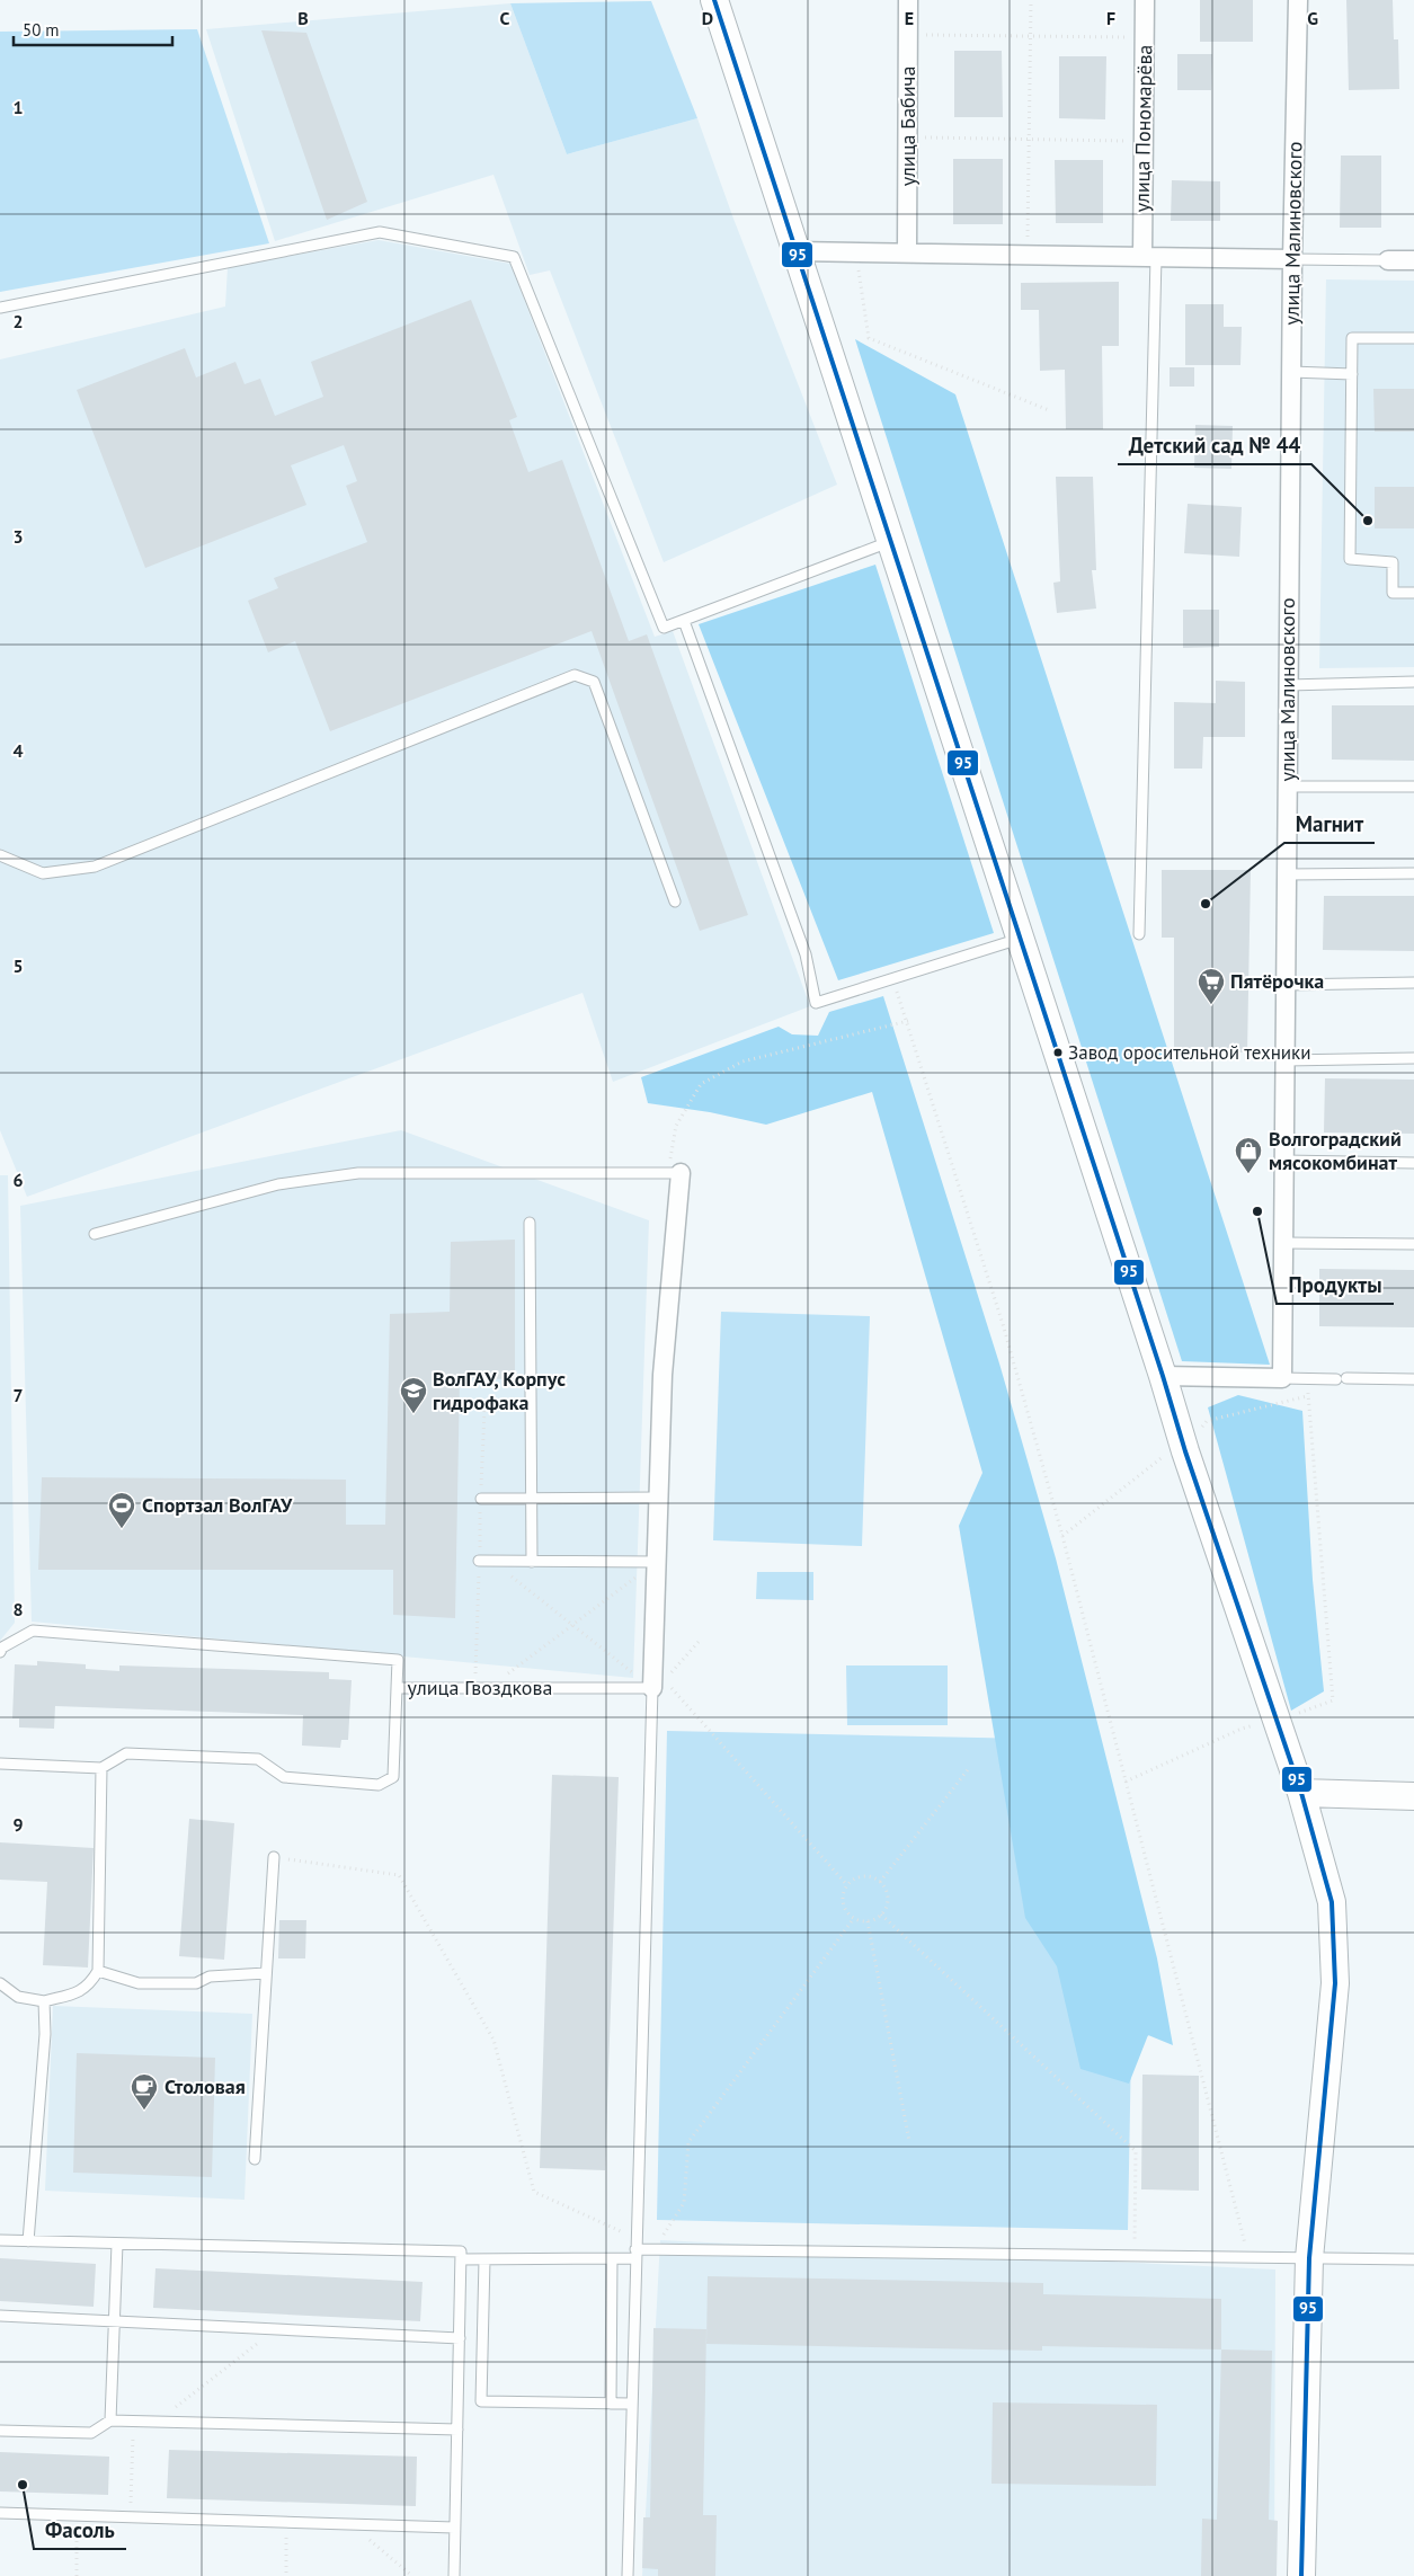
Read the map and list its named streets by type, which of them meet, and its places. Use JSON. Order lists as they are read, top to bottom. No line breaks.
{"streets":{"street":["улица Бабича","улица Пономарёва","улица Малиновского"],"lane":["улица Гвоздкова"]},"places":{"other":["Детский сад № 44","Магнит","Завод оросительной техники","Продукты","Фасоль"],"supermarket":["Пятёрочка"],"shop":["Волгоградский мясокомбинат"],"school or university":["ВолГАУ, Корпус гидрофака"],"sports":["Спортзал ВолГАУ"],"cafe":["Столовая"]},"lines":["transit line 95"],"scale_bar":"50 m","grid":{"columns":["B","C","D","E","F","G"],"rows":["1","2","3","4","5","6","7","8","9"]}}
